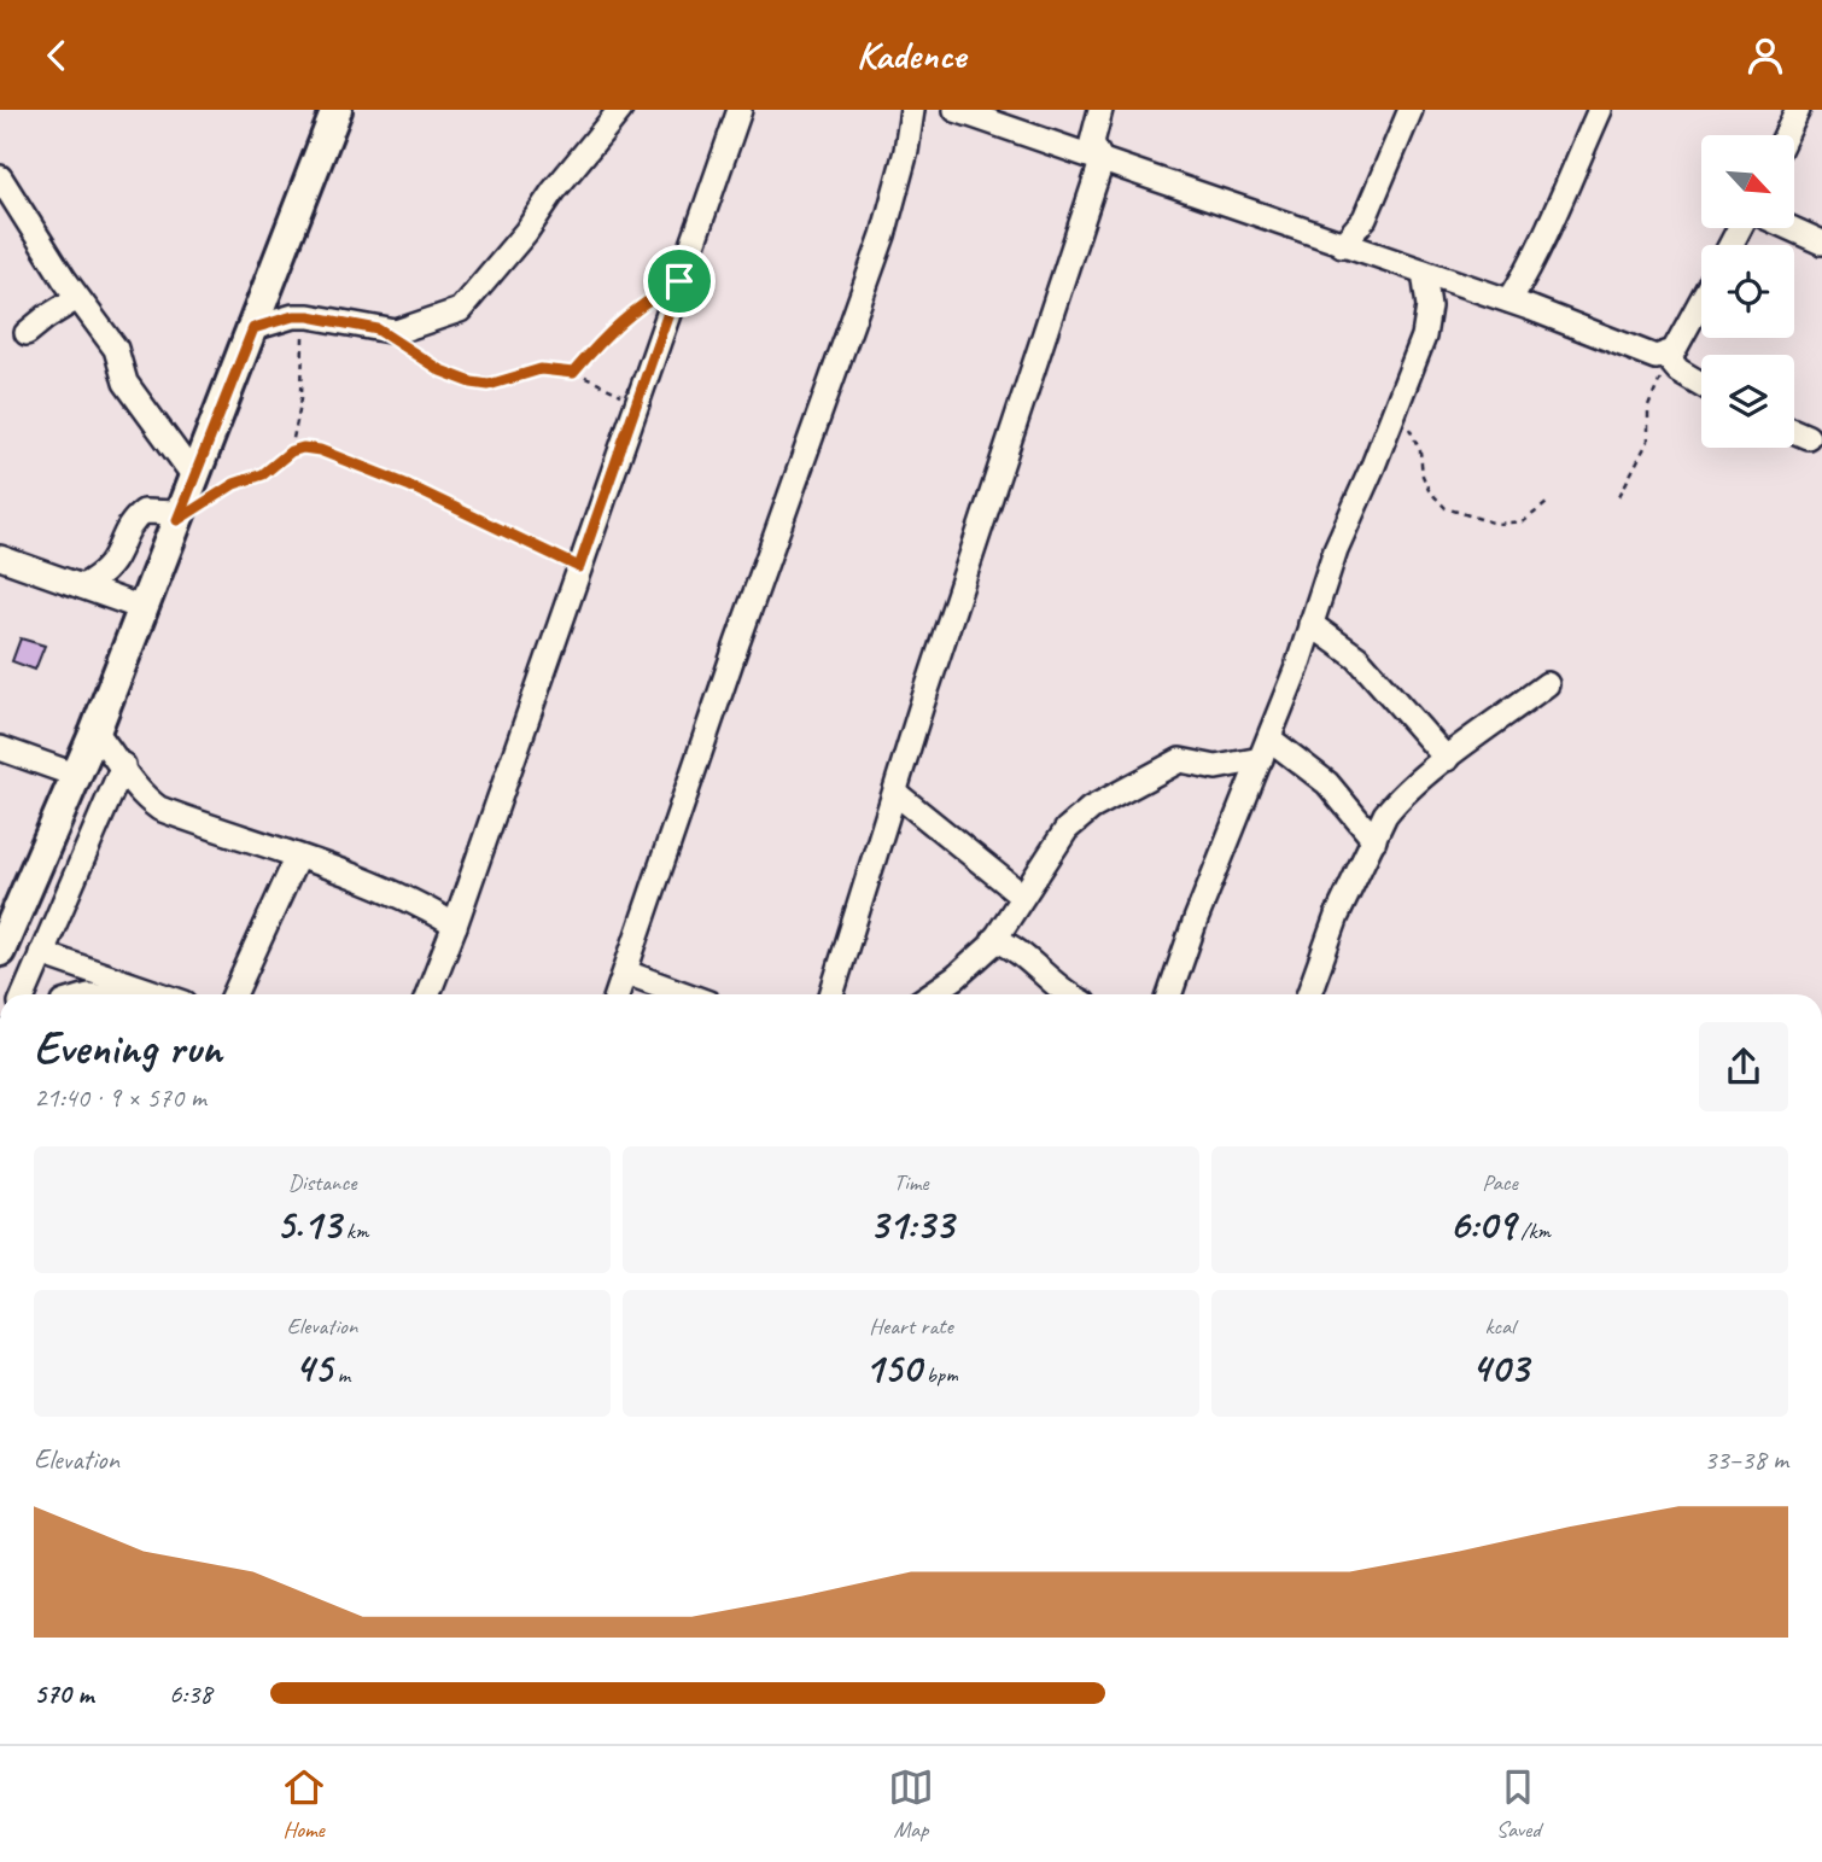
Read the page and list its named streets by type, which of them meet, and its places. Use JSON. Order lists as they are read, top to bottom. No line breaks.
{"north":"bottom right","page":{"header":"Kadence","heading":["Evening run","21:40 · 9 × 570 m"],"stats":[["Distance","5.13 km"],["Time","31:33"],["Pace","6:09 /km"],["Elevation","45 m"],["Heart rate","150 bpm"],["kcal","403"]],"chart":["Elevation","33–38 m"],"list":[{"name":"570 m","note":"6:38"}],"tabs":["Home","Map","Saved"]}}
